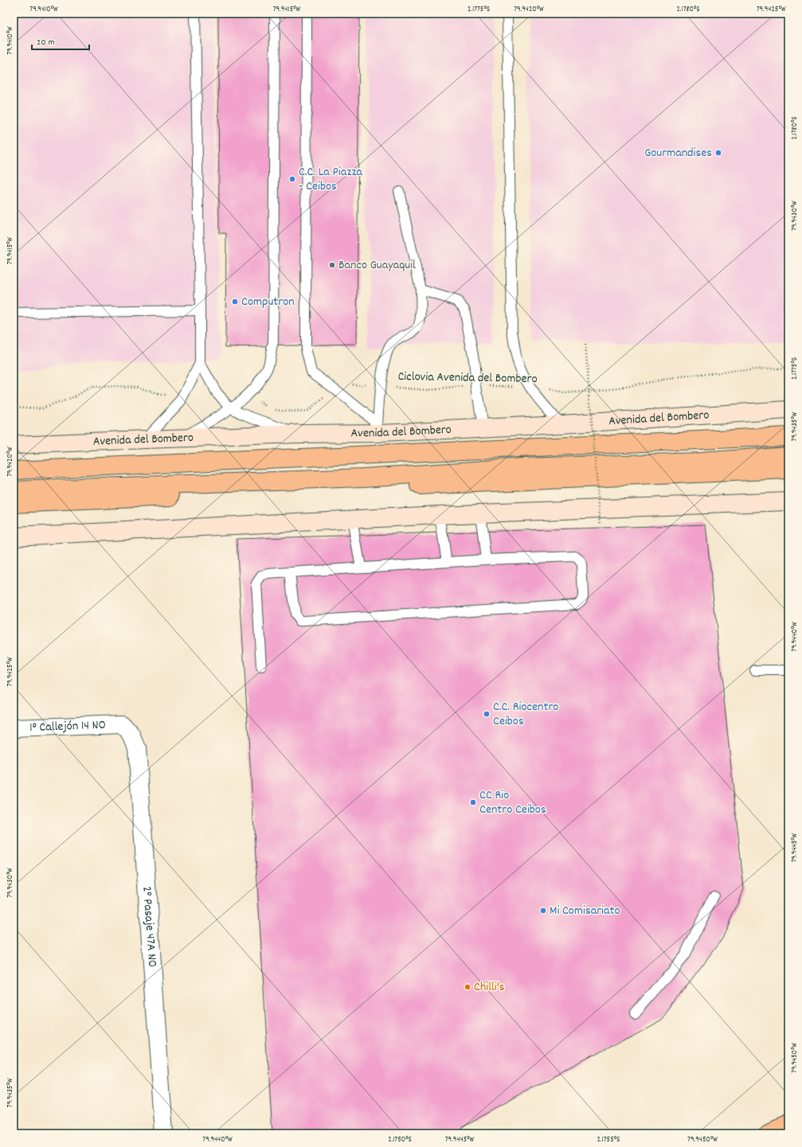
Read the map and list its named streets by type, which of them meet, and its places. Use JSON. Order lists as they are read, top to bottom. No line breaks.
{"streets":{"main road":["Avenida del Bombero"],"street":["1° Callejón 14 NO","2° Pasaje 47A NO"],"path":["Ciclovia Avenida del Bombero"]},"crossings":[["1° Callejón 14 NO","2° Pasaje 47A NO"]],"places":["Gourmandises","C.C. La Piazza - Ceibos","Banco Guayaquil","Computron","C.C. Riocentro Ceibos","CC Rio Centro Ceibos","Mi Comisariato","Chilli's"],"scale_bar":"20 m","coordinates":["79.9410°W","79.9415°W","2.1775°S","79.9420°W","2.1780°S","79.9425°W","79.9430°W","79.9435°W","79.9440°W","79.9445°W","79.9450°W","2.1750°S","2.1755°S"]}
